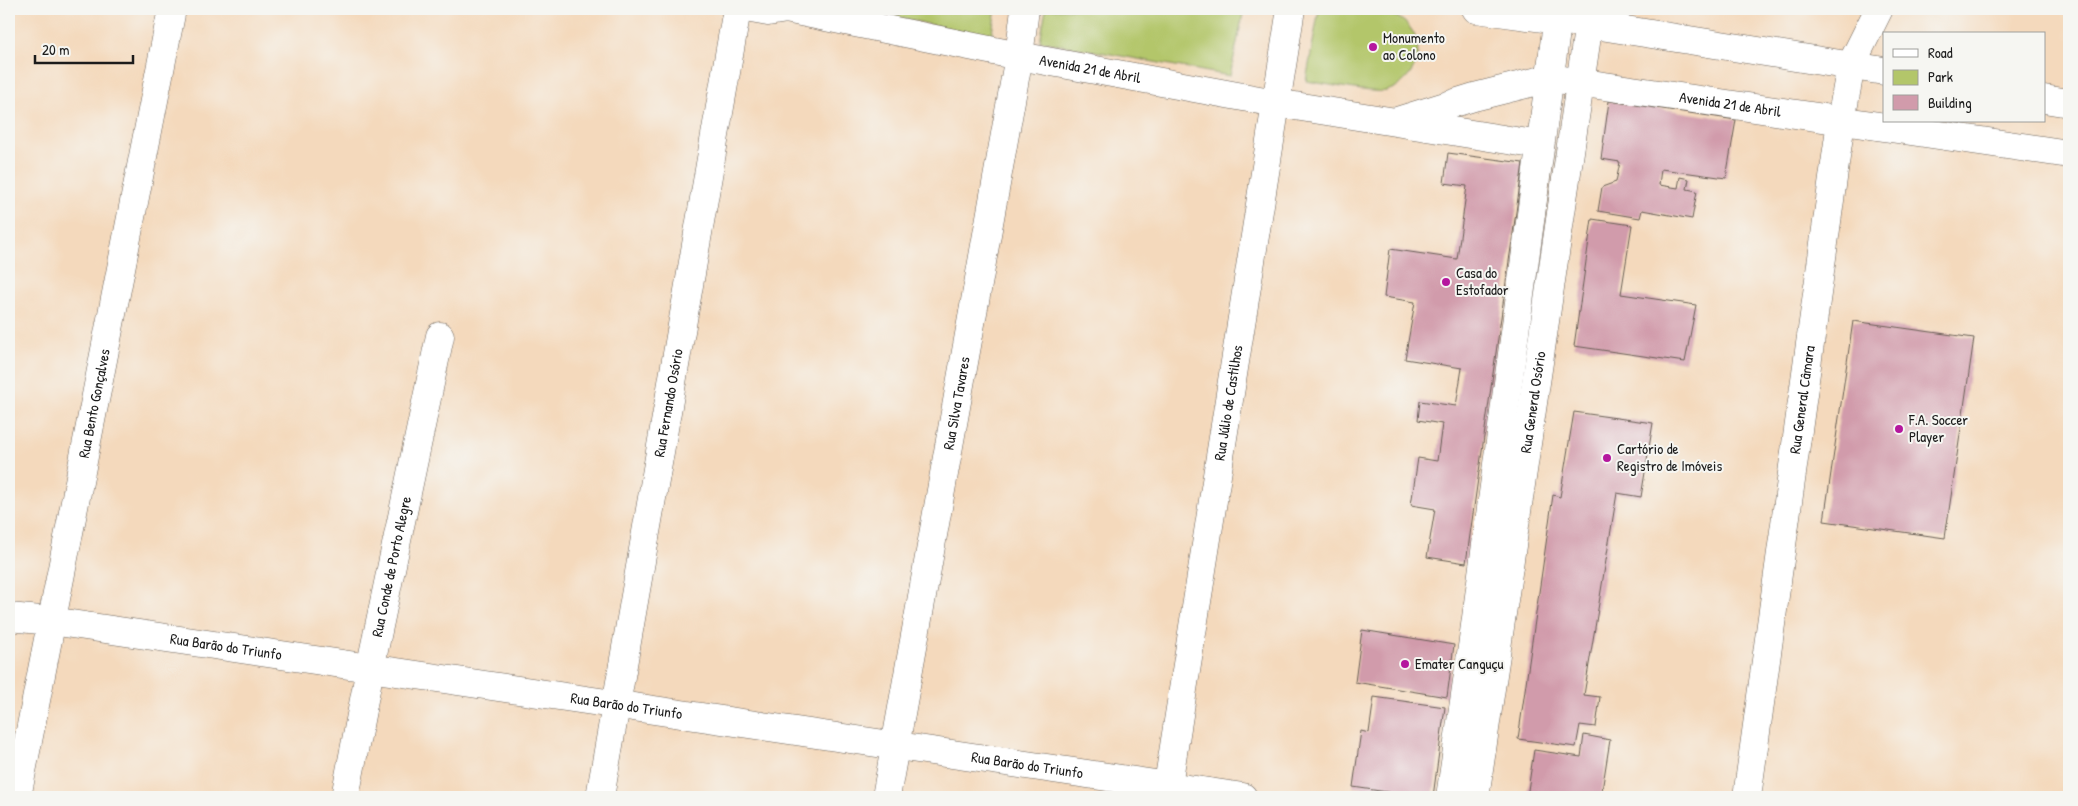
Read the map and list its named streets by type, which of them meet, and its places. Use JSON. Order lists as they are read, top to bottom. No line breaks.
{"streets":{"street":["Avenida 21 de Abril","Rua General Câmara","Rua Bento Gonçalves","Rua Fernando Osório","Rua Silva Tavares","Rua Júlio de Castilhos","Rua General Osório","Rua Conde de Porto Alegre","Rua Barão do Triunfo"]},"crossings":[["Avenida 21 de Abril","Rua General Câmara"],["Avenida 21 de Abril","Rua Silva Tavares"],["Avenida 21 de Abril","Rua Júlio de Castilhos"],["Avenida 21 de Abril","Rua General Osório"],["Rua Bento Gonçalves","Rua Barão do Triunfo"],["Rua Fernando Osório","Rua Barão do Triunfo"],["Rua Silva Tavares","Rua Barão do Triunfo"],["Rua Júlio de Castilhos","Rua Barão do Triunfo"],["Rua Conde de Porto Alegre","Rua Barão do Triunfo"]],"places":["Monumento ao Colono","Casa do Estofador","F.A. Soccer Player","Cartório de Registro de Imóveis","Emater Canguçu"],"legend":["Road","Park","Building"],"scale_bar":"20 m"}
